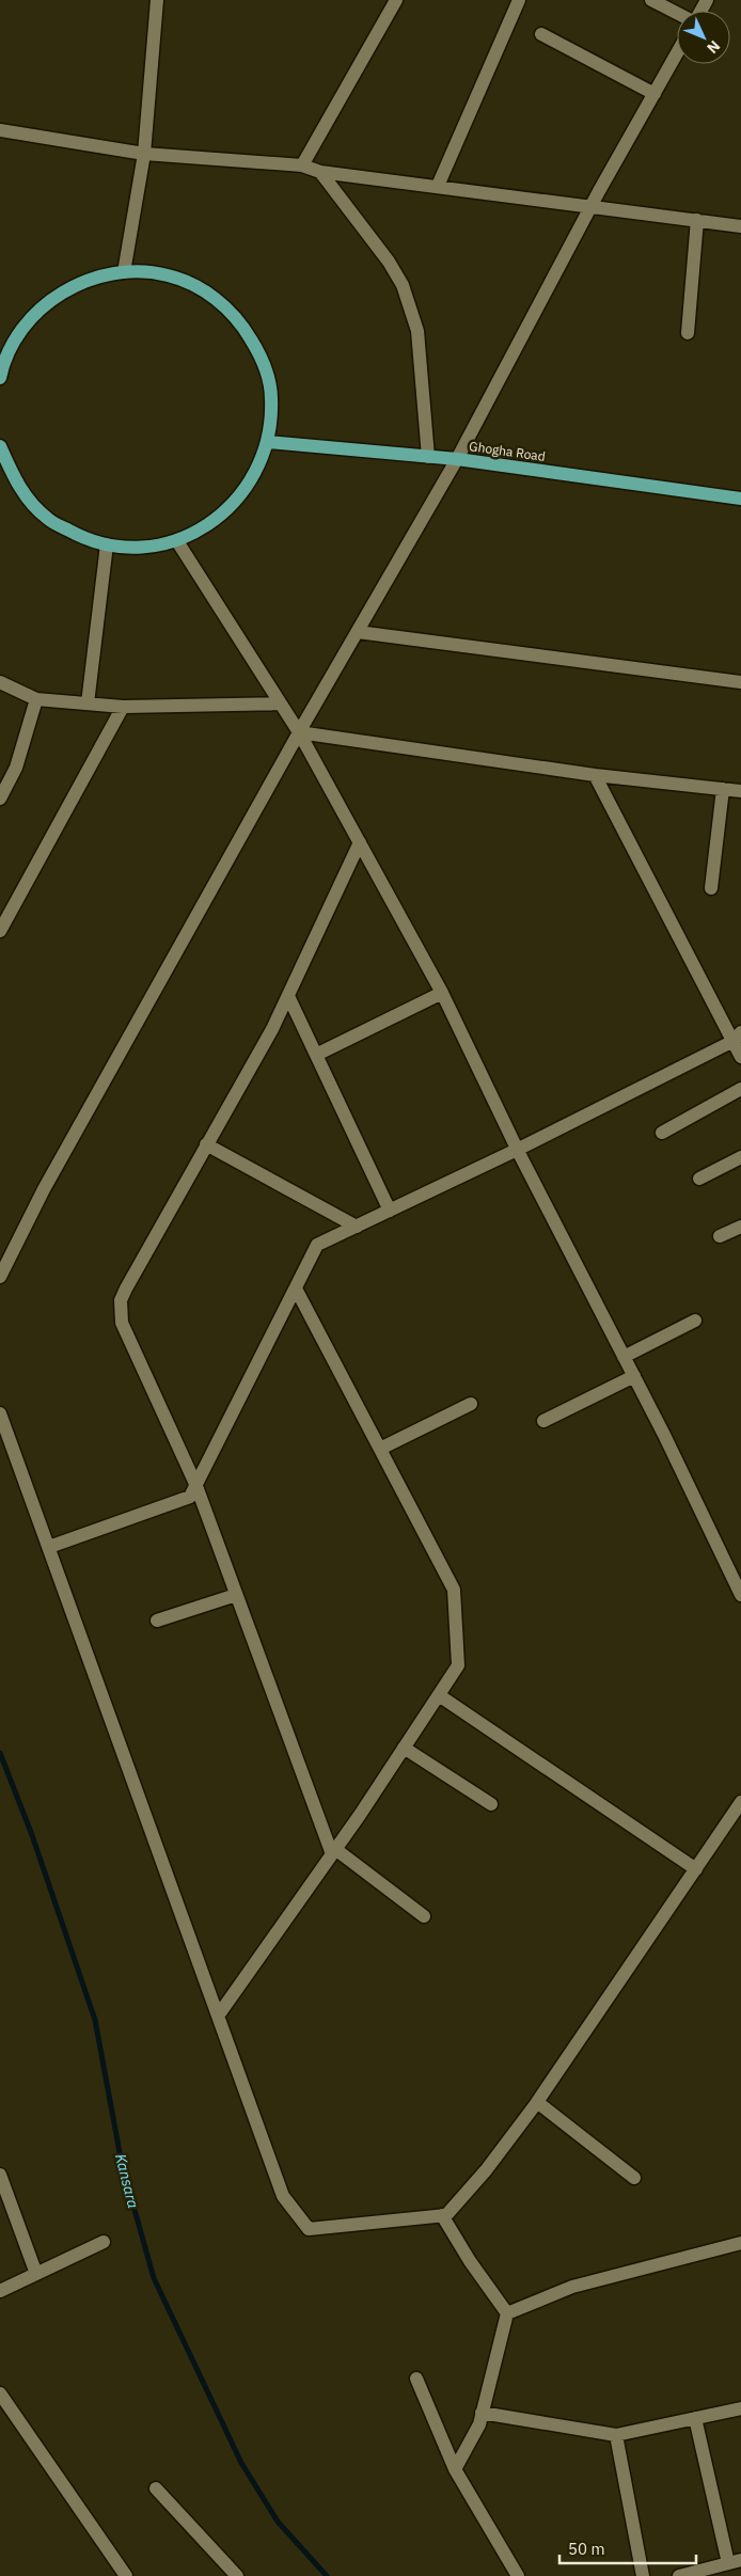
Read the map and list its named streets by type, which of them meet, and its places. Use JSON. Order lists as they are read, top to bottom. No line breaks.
{"streets":{"main road":["Ghogha Road"]},"water":["Kansara"],"scale_bar":"50 m","north":"bottom right"}
